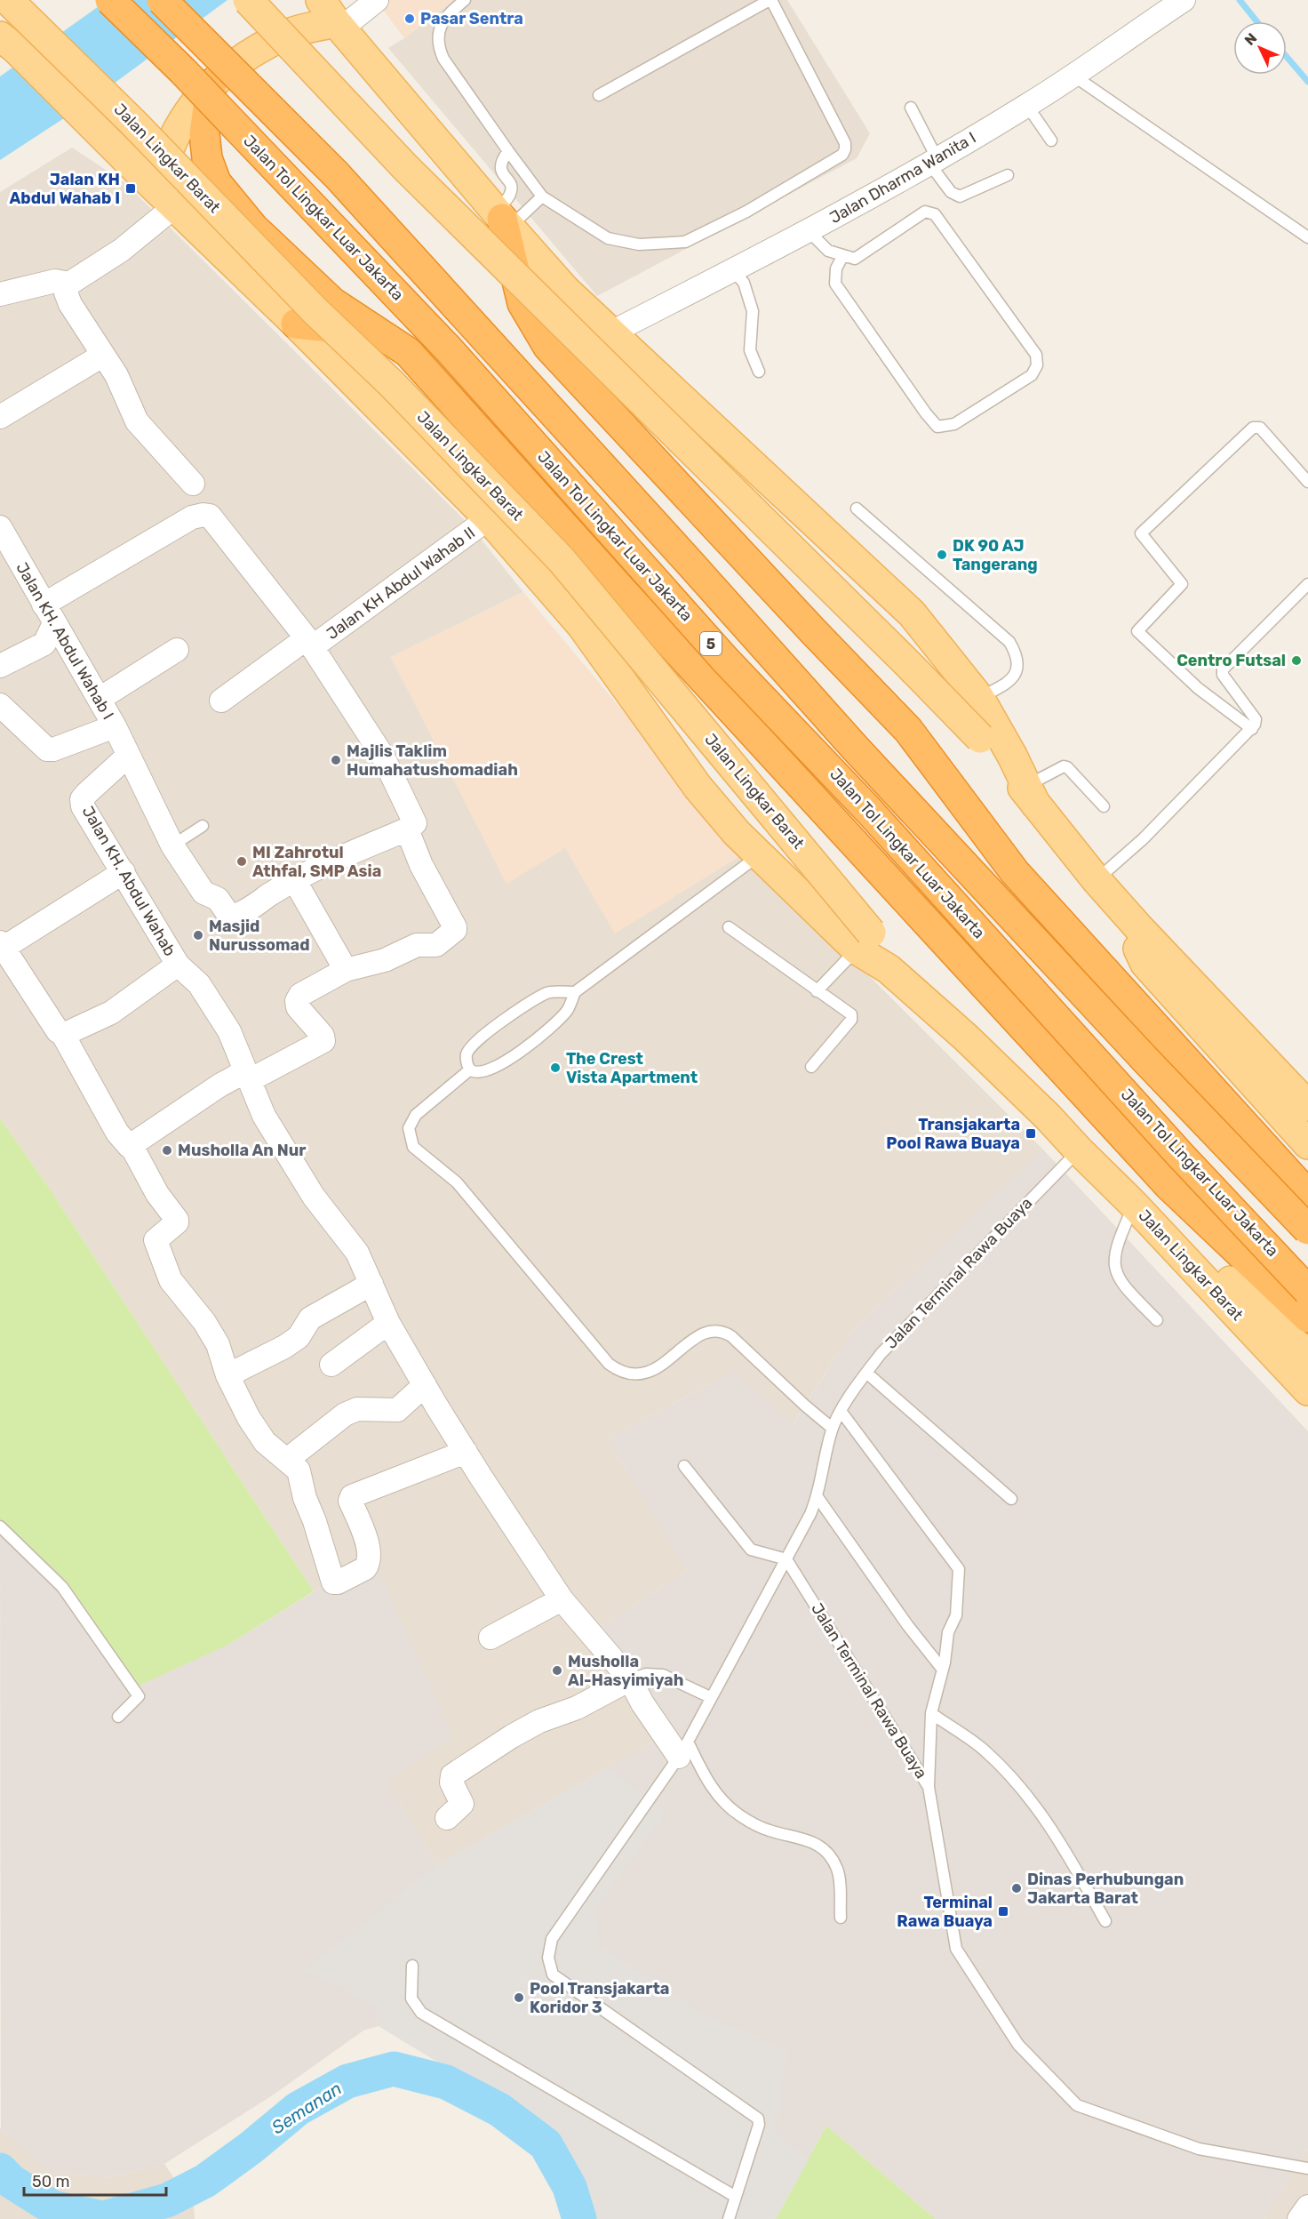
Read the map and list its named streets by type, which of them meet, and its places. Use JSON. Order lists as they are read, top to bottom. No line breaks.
{"streets":{"highway":["Jalan Tol Lingkar Luar Jakarta","5"],"main road":["Jalan Lingkar Barat"],"street":["Jalan Dharma Wanita I","Jalan KH Abdul Wahab II","Jalan KH. Abdul Wahab I","Jalan KH. Abdul Wahab"],"lane":["Jalan Terminal Rawa Buaya"]},"crossings":[["Jalan Lingkar Barat","Jalan KH Abdul Wahab II"],["Jalan Lingkar Barat","Jalan Terminal Rawa Buaya"],["Jalan KH. Abdul Wahab I","Jalan KH. Abdul Wahab"]],"water":["Semanan"],"places":{"other":["Pasar Sentra","DK 90 AJ Tangerang","Centro Futsal","Majlis Taklim Humahatushomadiah","MI Zahrotul Athfal, SMP Asia","Masjid Nurussomad","The Crest Vista Apartment","Musholla An Nur","Musholla Al-Hasyimiyah","Dinas Perhubungan Jakarta Barat","Pool Transjakarta Koridor 3"],"transit":["Jalan KH Abdul Wahab I","Transjakarta Pool Rawa Buaya","Terminal Rawa Buaya"]},"scale_bar":"50 m","north":"top left"}
